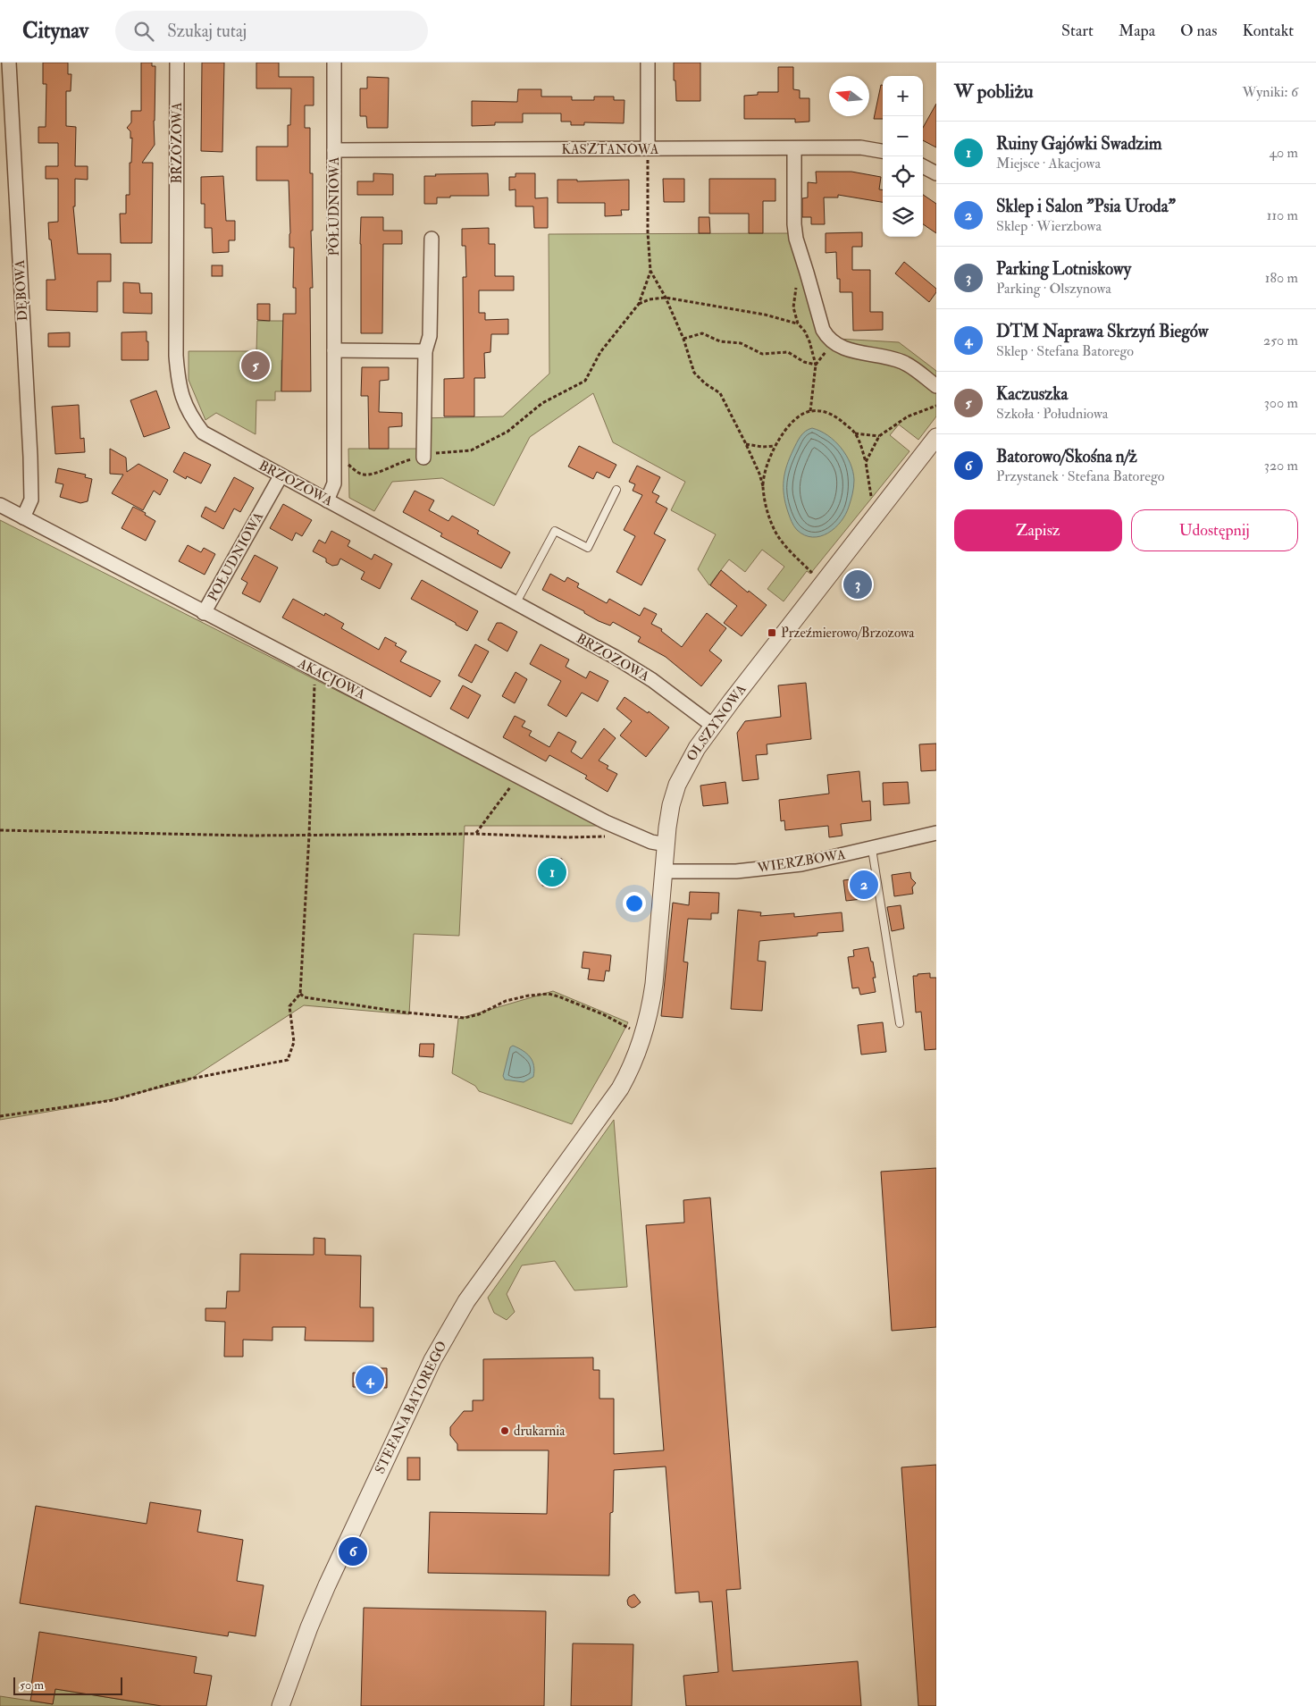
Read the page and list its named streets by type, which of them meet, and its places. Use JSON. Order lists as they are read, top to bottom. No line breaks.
{"streets":{"street":["BRZOZOWA","KASZTANOWA","POŁUDNIOWA","DĘBOWA","AKACJOWA","OLSZYNOWA","WIERZBOWA","STEFANA BATOREGO"]},"crossings":[["BRZOZOWA","POŁUDNIOWA"],["BRZOZOWA","OLSZYNOWA"],["KASZTANOWA","POŁUDNIOWA"],["POŁUDNIOWA","AKACJOWA"],["DĘBOWA","AKACJOWA"],["AKACJOWA","OLSZYNOWA"],["OLSZYNOWA","WIERZBOWA"],["OLSZYNOWA","STEFANA BATOREGO"]],"places":{"transit":["Przeźmierowo/Brzozowa"],"other":["drukarnia"]},"scale_bar":"50 m","north":"left","page":{"header":"Citynav","search":"Szukaj tutaj","nav":["Start","Mapa","O nas","Kontakt"],"heading":["W pobliżu","Wyniki: 6"],"map_buttons":["+","−"],"list":[{"mark":"1","name":"Ruiny Gajówki Swadzim","note":"Miejsce · Akacjowa","value":"40 m"},{"mark":"2","name":"Sklep i Salon \"Psia Uroda\"","note":"Sklep · Wierzbowa","value":"110 m"},{"mark":"3","name":"Parking Lotniskowy","note":"Parking · Olszynowa","value":"180 m"},{"mark":"4","name":"DTM Naprawa Skrzyń Biegów","note":"Sklep · Stefana Batorego","value":"250 m"},{"mark":"5","name":"Kaczuszka","note":"Szkoła · Południowa","value":"300 m"},{"mark":"6","name":"Batorowo/Skośna n/ż","note":"Przystanek · Stefana Batorego","value":"320 m"}],"pins":["5","3","1","2","4","6"],"buttons":["Zapisz","Udostępnij"],"scale":"50 m"}}
